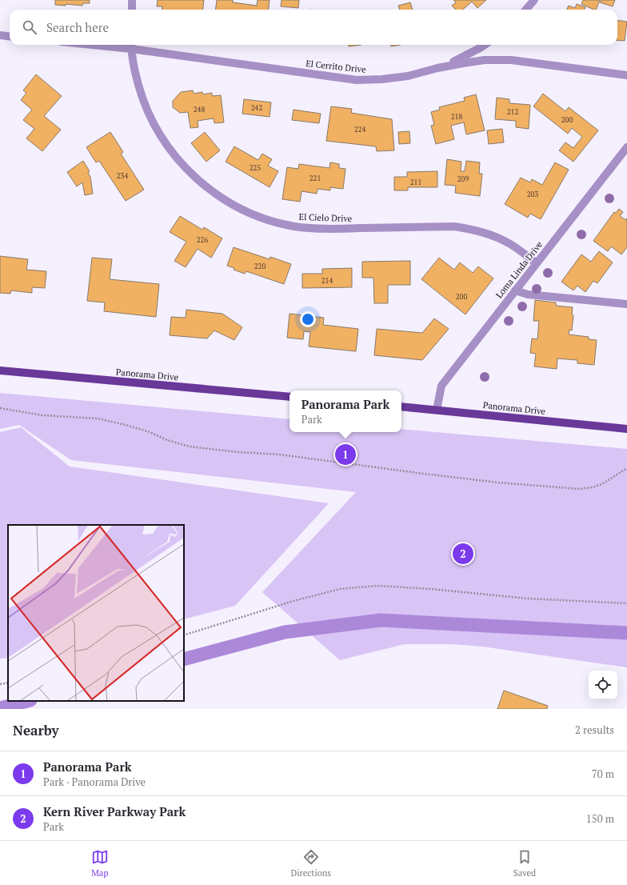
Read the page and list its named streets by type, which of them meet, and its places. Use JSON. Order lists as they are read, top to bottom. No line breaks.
{"streets":{"main road":["Panorama Drive"],"street":["El Cerrito Drive","El Cielo Drive","Loma Linda Drive"]},"crossings":[["El Cerrito Drive","El Cielo Drive"],["El Cielo Drive","Loma Linda Drive"],["Loma Linda Drive","Panorama Drive"]],"house_numbers":["242","248","212","218","200","224","225","234","221","209","211","203","226","220","214","200"],"page":{"search":"Search here","popup":["Panorama Park","Park"],"pins":["1","2"],"heading":["Nearby","2 results"],"list":[{"mark":"1","name":"Panorama Park","note":"Park · Panorama Drive","value":"70 m"},{"mark":"2","name":"Kern River Parkway Park","note":"Park","value":"150 m"}],"nav":["Map","Directions","Saved"]}}
